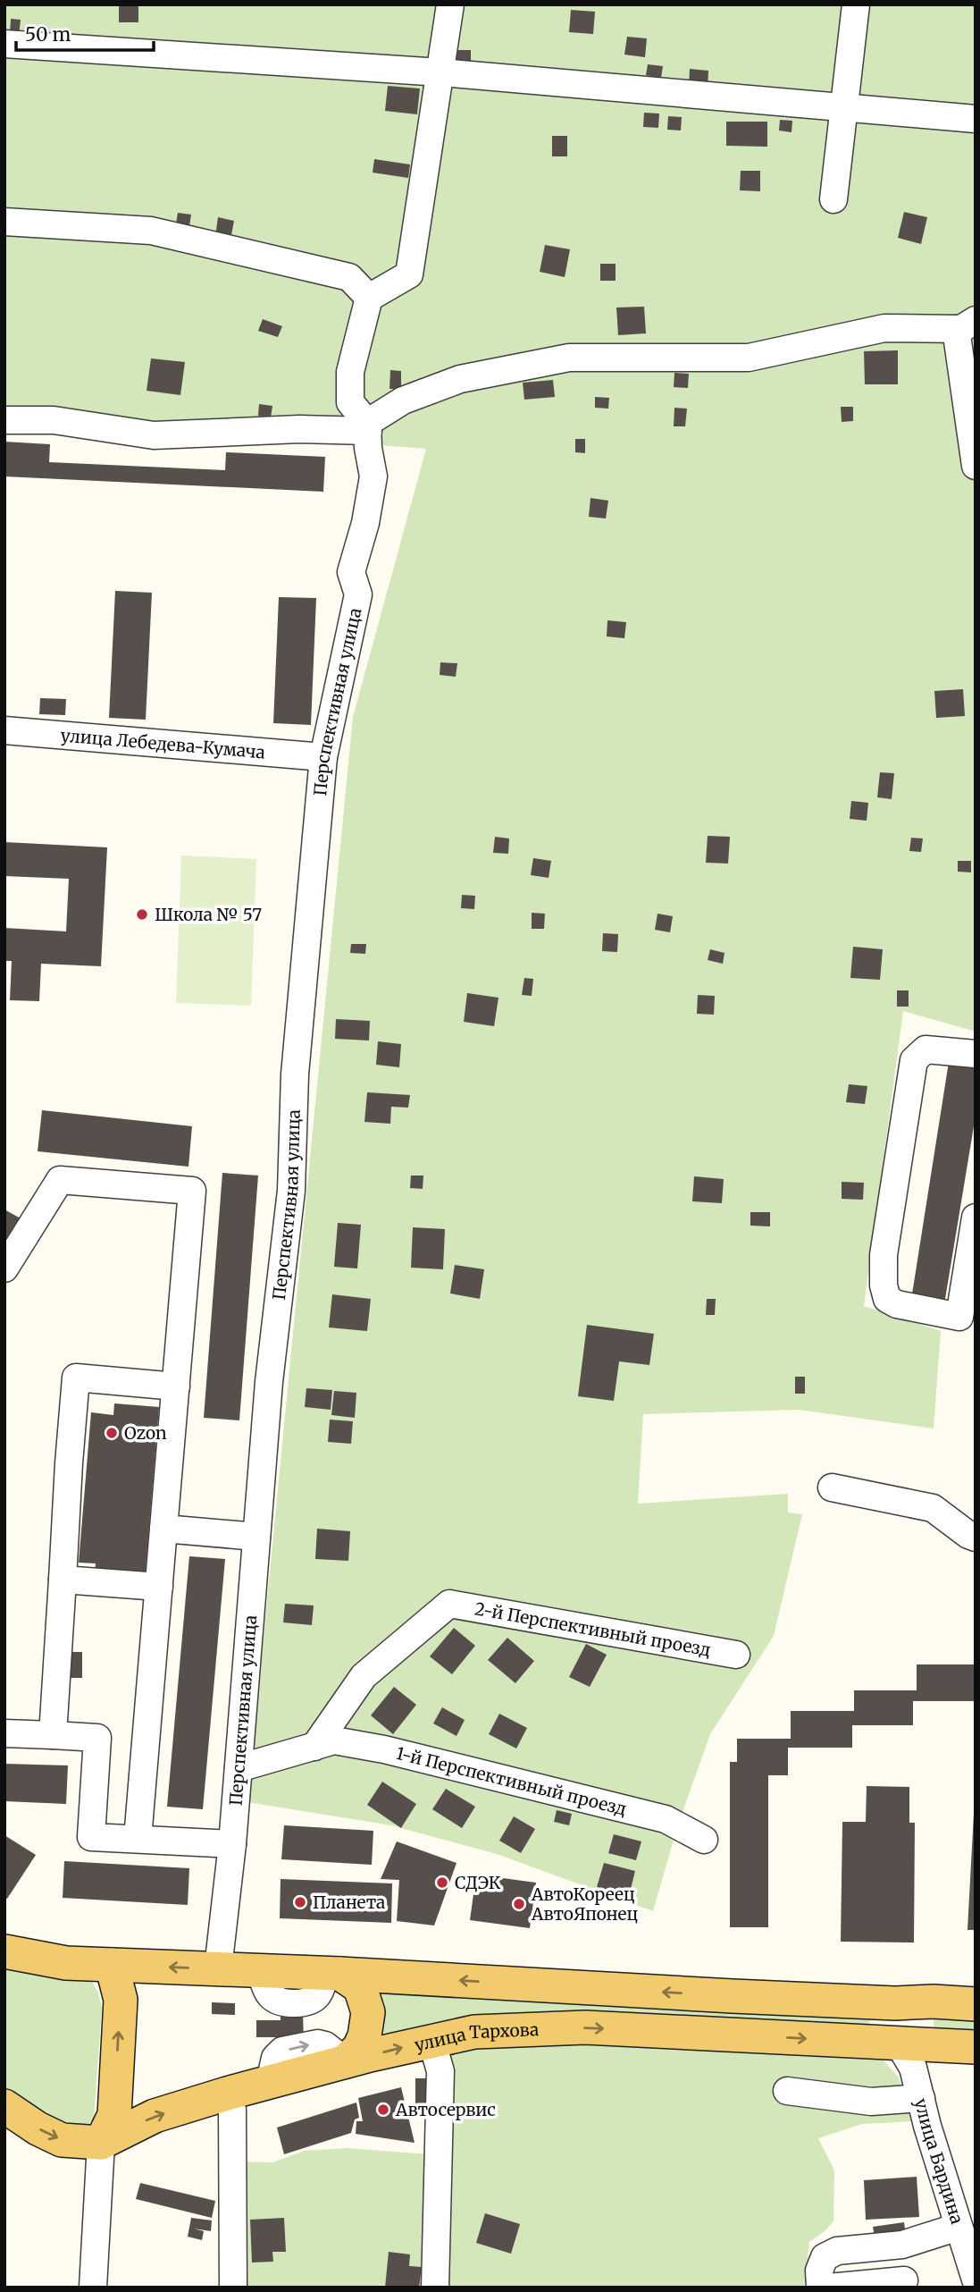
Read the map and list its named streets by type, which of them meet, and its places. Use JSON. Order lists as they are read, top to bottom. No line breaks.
{"streets":{"main road":["улица Тархова"],"street":["Перспективная улица","улица Лебедева-Кумача","2-й Перспективный проезд","1-й Перспективный проезд","улица Бардина"]},"crossings":[["Перспективная улица","улица Лебедева-Кумача"],["Перспективная улица","1-й Перспективный проезд"],["2-й Перспективный проезд","1-й Перспективный проезд"],["улица Тархова","улица Бардина"]],"places":["Школа № 57","Ozon","СДЭК","Планета","АвтоКореец АвтоЯпонец","Автосервис"],"scale_bar":"50 m"}
